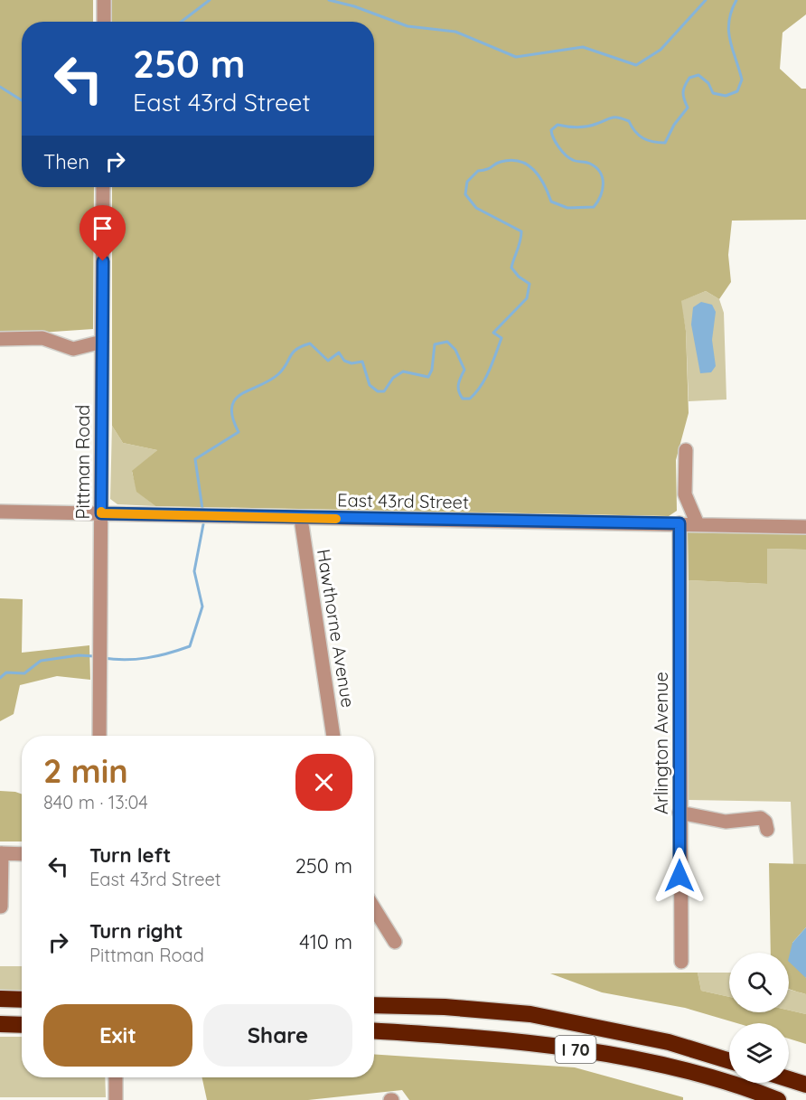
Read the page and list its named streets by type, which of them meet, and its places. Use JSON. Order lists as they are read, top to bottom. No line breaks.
{"streets":{"highway":["I 70"],"street":["Pittman Road","East 43rd Street","Hawthorne Avenue","Arlington Avenue"]},"crossings":[["Pittman Road","East 43rd Street"],["East 43rd Street","Hawthorne Avenue"],["East 43rd Street","Arlington Avenue"]],"page":{"turn":["250 m","East 43rd Street"],"then":"Then","heading":["2 min","840 m · 13:04"],"list":[{"name":"Turn left","note":"East 43rd Street","value":"250 m"},{"name":"Turn right","note":"Pittman Road","value":"410 m"}],"buttons":["Exit","Share"]}}
